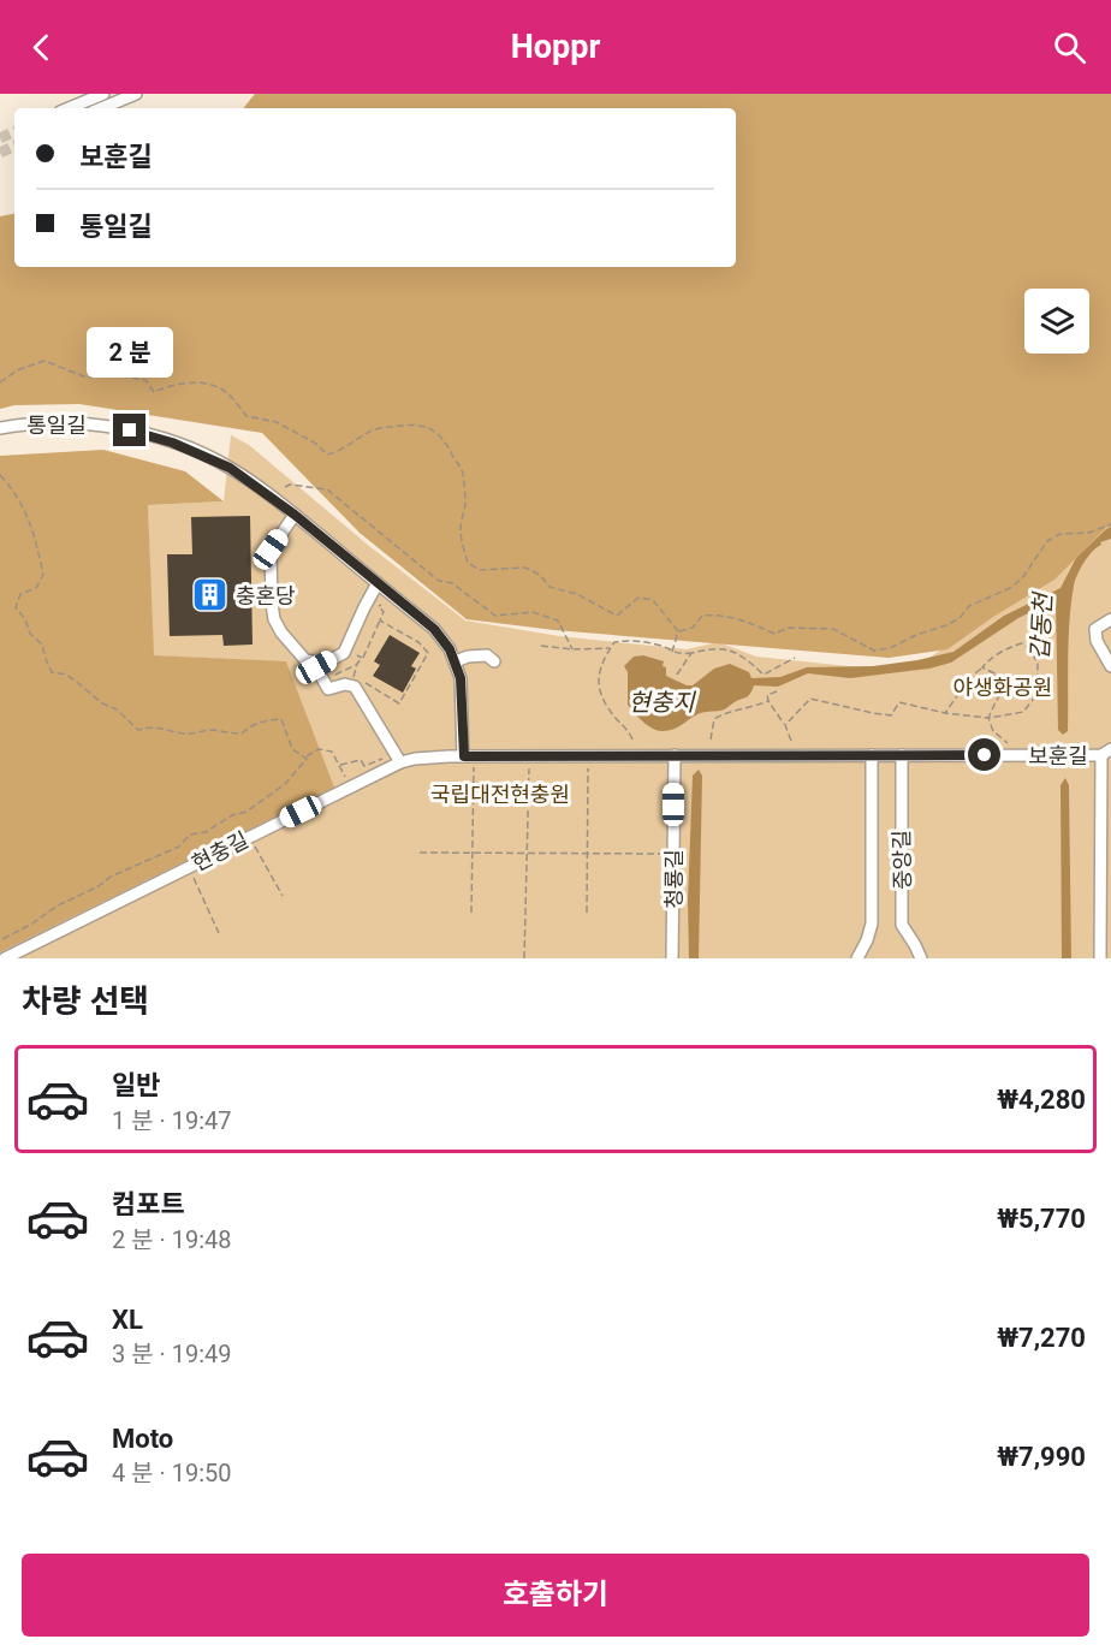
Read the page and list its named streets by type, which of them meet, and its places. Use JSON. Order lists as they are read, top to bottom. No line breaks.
{"streets":{"street":["통일길","보훈길","현충길","중앙길","청룡길"]},"crossings":[["통일길","보훈길"],["보훈길","현충길"],["보훈길","중앙길"],["보훈길","청룡길"]],"water":["갑동천","현충지"],"parks":["야생화공원","국립대전현충원"],"places":{"building":["충혼당"]},"page":{"header":"Hoppr","banner":["보훈길","통일길"],"bubble":"2 분","heading":"차량 선택","list":[{"name":"일반","note":"1 분 · 19:47","value":"₩4,280"},{"name":"컴포트","note":"2 분 · 19:48","value":"₩5,770"},{"name":"XL","note":"3 분 · 19:49","value":"₩7,270"},{"name":"Moto","note":"4 분 · 19:50","value":"₩7,990"}],"buttons":"호출하기"}}
